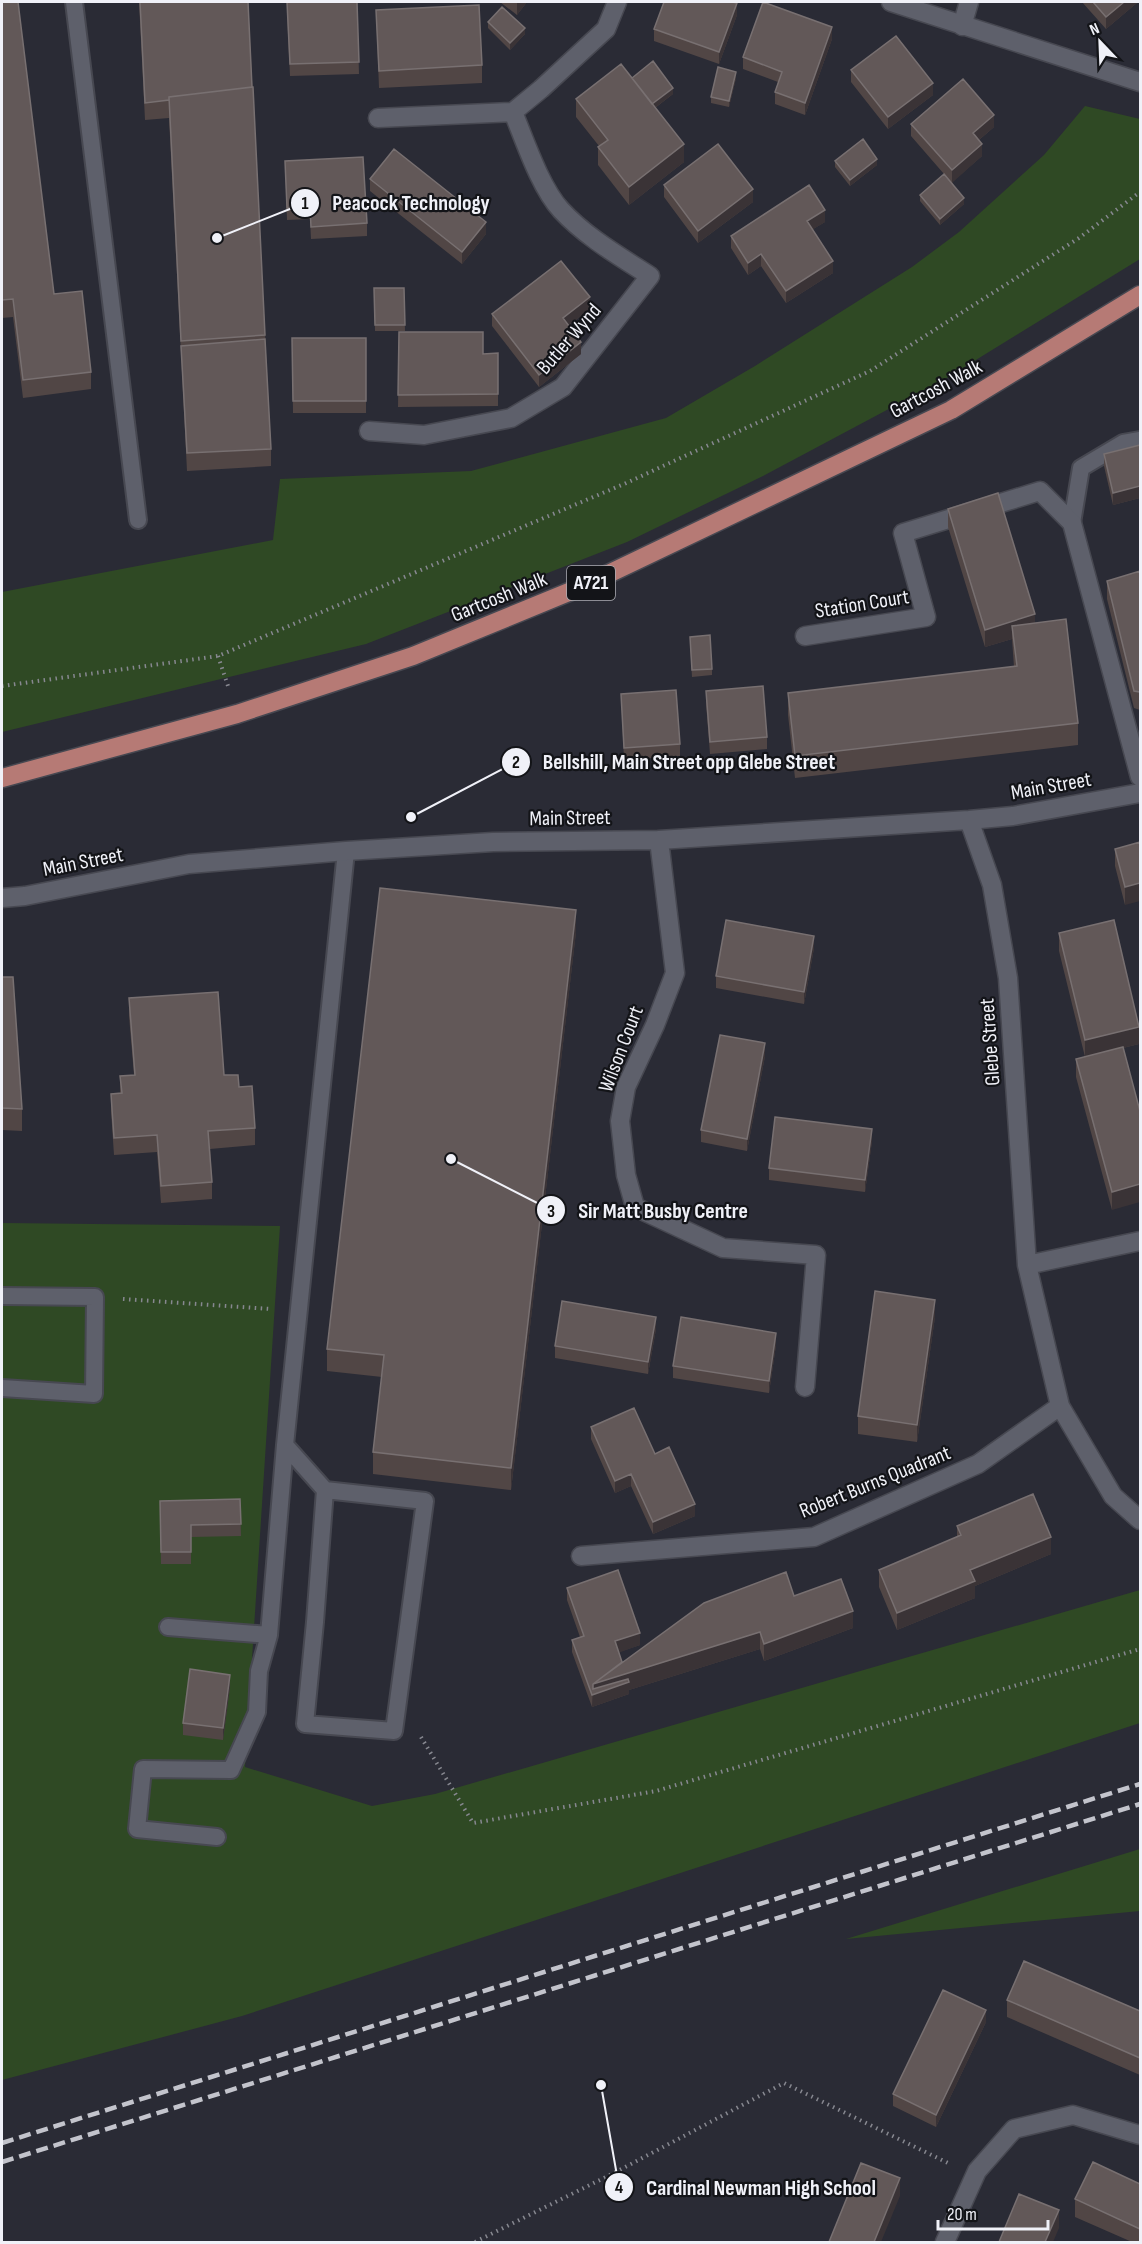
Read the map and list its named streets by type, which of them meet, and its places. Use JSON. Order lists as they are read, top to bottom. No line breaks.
{"streets":{"main road":["Gartcosh Walk","A721"],"street":["Butler Wynd","Station Court","Main Street","Glebe Street","Wilson Court","Robert Burns Quadrant"]},"crossings":[["Main Street","Glebe Street"],["Main Street","Wilson Court"],["Glebe Street","Robert Burns Quadrant"]],"places":["Peacock Technology","Bellshill, Main Street opp Glebe Street","Sir Matt Busby Centre","Cardinal Newman High School"],"scale_bar":"20 m","north":"top left"}
